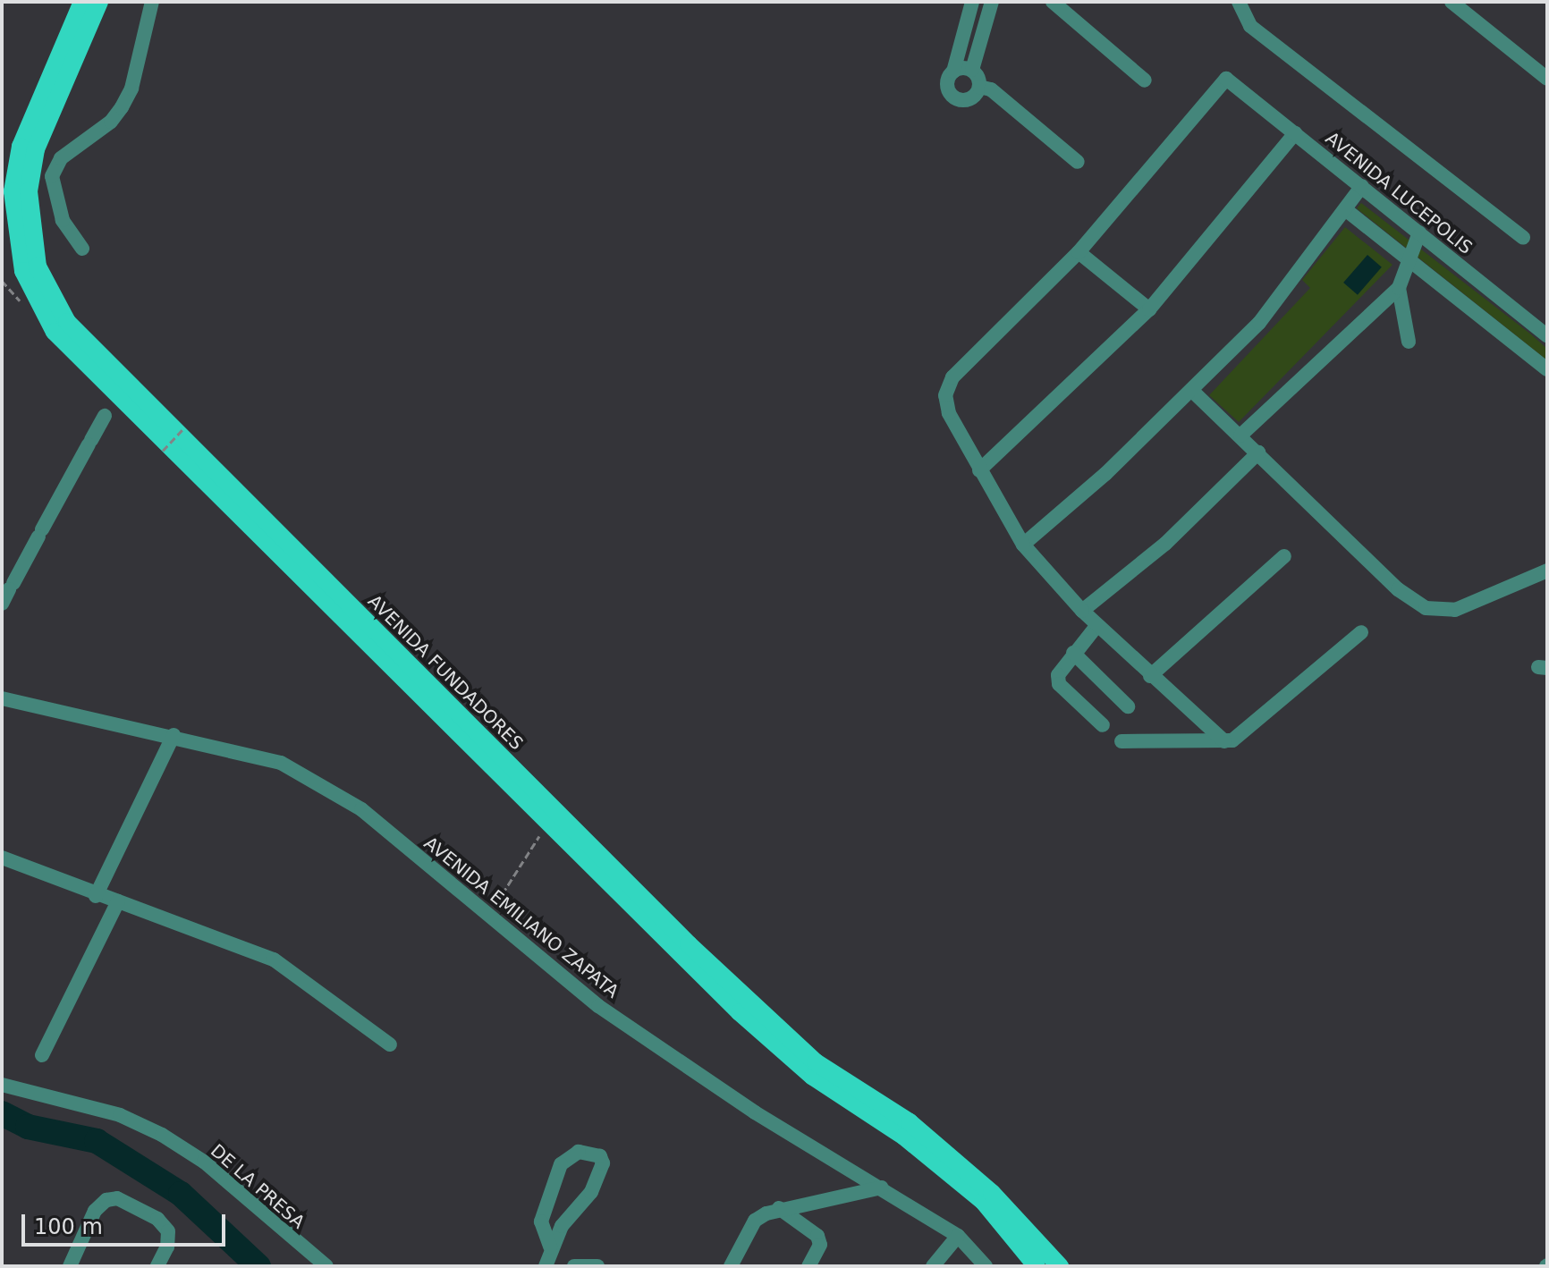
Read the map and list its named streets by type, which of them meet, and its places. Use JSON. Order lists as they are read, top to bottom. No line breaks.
{"streets":{"main road":["AVENIDA FUNDADORES"],"street":["AVENIDA LUCEPOLIS","AVENIDA EMILIANO ZAPATA","DE LA PRESA"]},"scale_bar":"100 m"}
